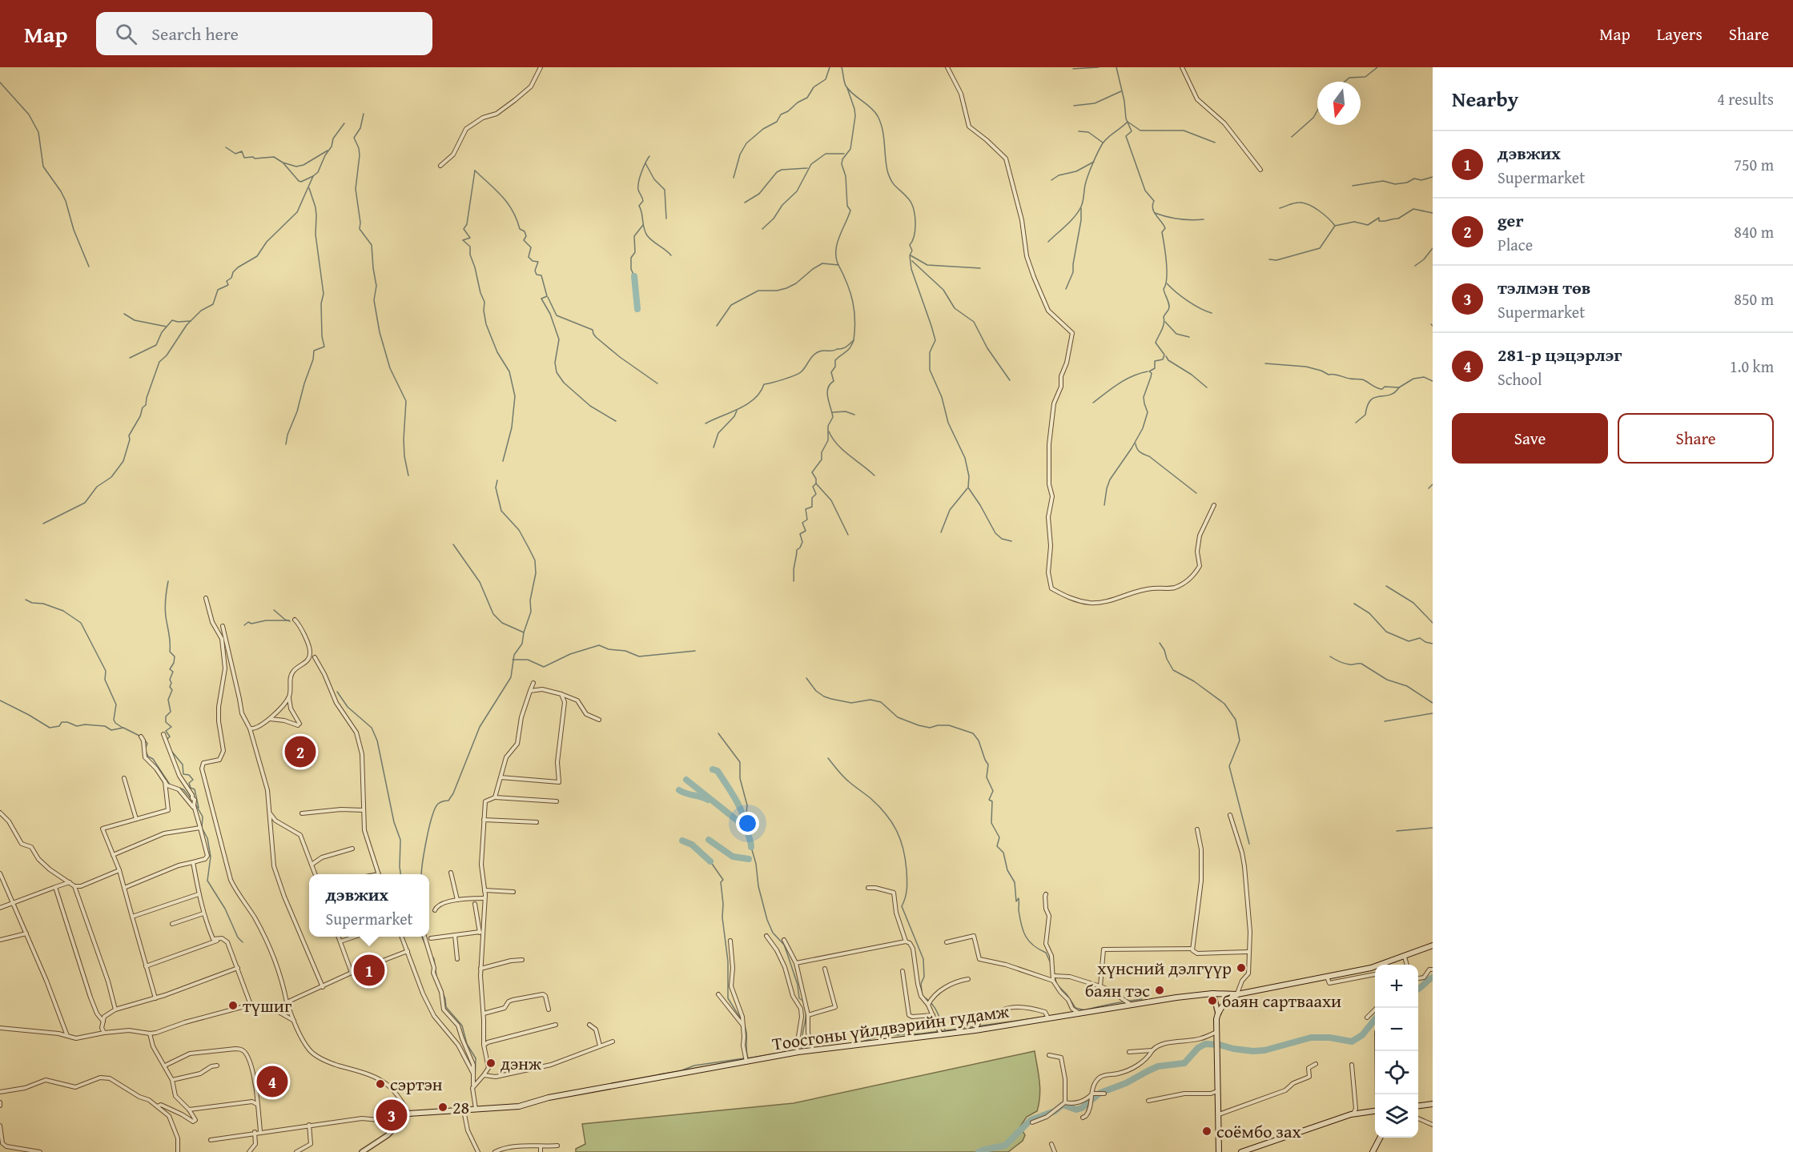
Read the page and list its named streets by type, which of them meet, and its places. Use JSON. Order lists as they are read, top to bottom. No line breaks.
{"streets":{"main road":["Тоосгоны үйлдвэрийн гудамж"]},"places":["хүнсний дэлгүүр","баян тэс","баян сартваахи","түшиг","дэнж","сэртэн","28","соёмбо зах"],"north":"bottom","page":{"header":"Map","search":"Search here","nav":["Map","Layers","Share"],"heading":["Nearby","4 results"],"list":[{"mark":"1","name":"дэвжих","note":"Supermarket","value":"750 m"},{"mark":"2","name":"ger","note":"Place","value":"840 m"},{"mark":"3","name":"тэлмэн төв","note":"Supermarket","value":"850 m"},{"mark":"4","name":"281-р цэцэрлэг","note":"School","value":"1.0 km"}],"buttons":["Save","Share"],"pins":["2","1","4","3"],"popup":["дэвжих","Supermarket"],"map_buttons":["+","−"]}}
